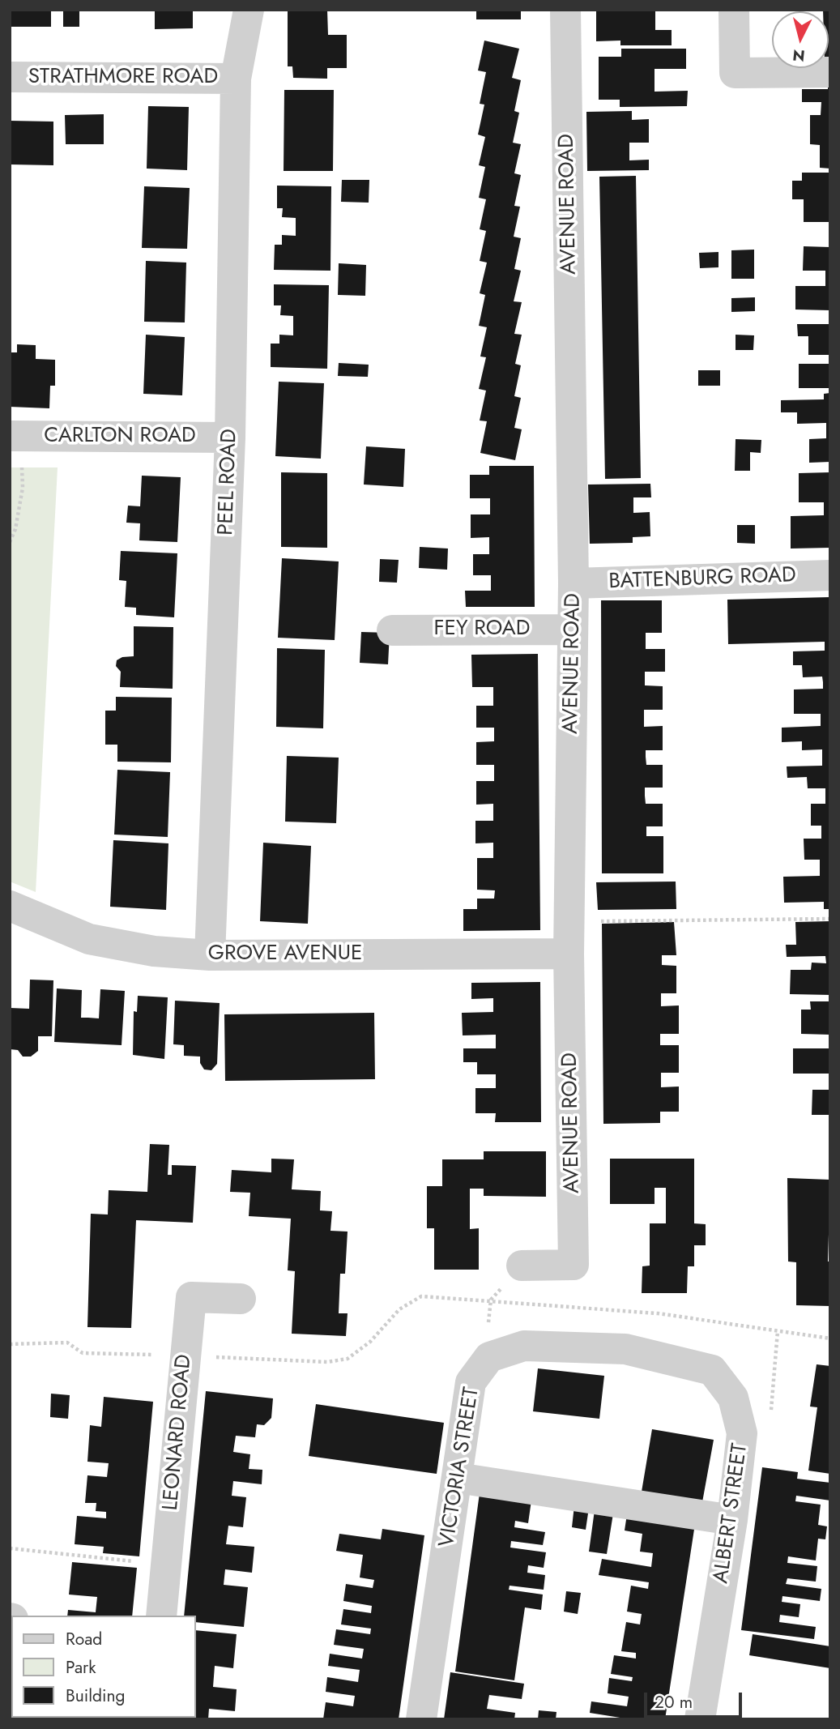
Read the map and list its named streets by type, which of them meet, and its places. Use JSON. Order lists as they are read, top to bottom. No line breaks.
{"streets":{"street":["STRATHMORE ROAD","AVENUE ROAD","CARLTON ROAD","PEEL ROAD","BATTENBURG ROAD","FEY ROAD","GROVE AVENUE","LEONARD ROAD","VICTORIA STREET","ALBERT STREET"]},"crossings":[["STRATHMORE ROAD","PEEL ROAD"],["AVENUE ROAD","BATTENBURG ROAD"],["AVENUE ROAD","FEY ROAD"],["AVENUE ROAD","GROVE AVENUE"],["CARLTON ROAD","PEEL ROAD"],["PEEL ROAD","GROVE AVENUE"],["VICTORIA STREET","ALBERT STREET"]],"legend":["Road","Park","Building"],"scale_bar":"20 m","north":"bottom"}
